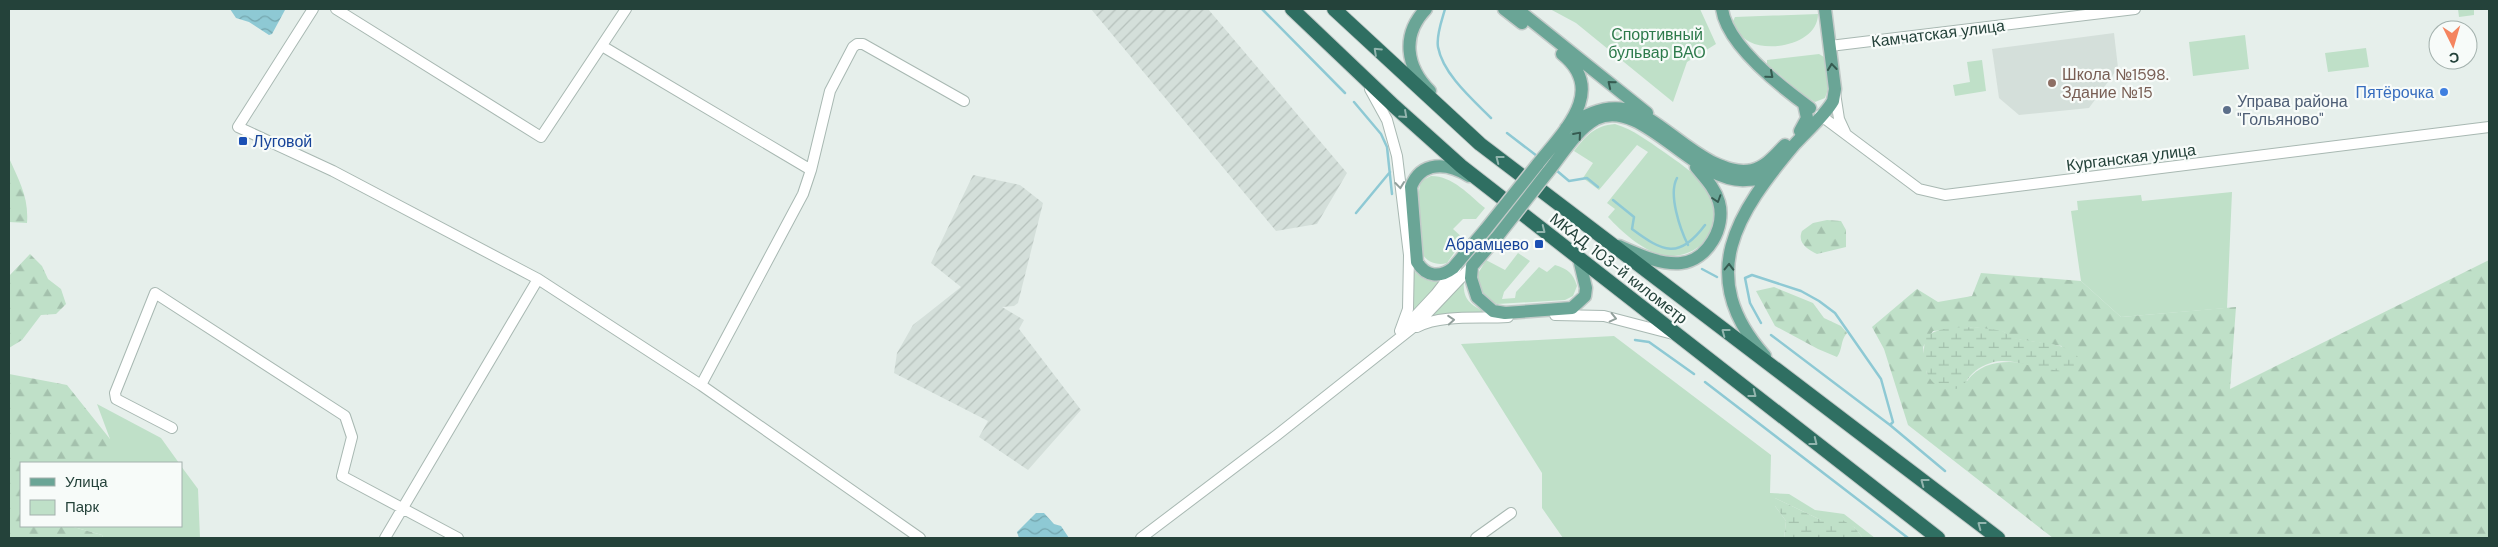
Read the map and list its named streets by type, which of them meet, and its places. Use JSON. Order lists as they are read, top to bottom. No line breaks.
{"streets":{"highway":["МКАД, 103-й километр"],"main road":["Курганская улица"],"street":["Камчатская улица"]},"parks":["Спортивный бульвар ВАО"],"places":{"other":["Школа №1598. Здание №15","Пятёрочка","Управа района \"Гольяново\""],"transit":["Луговой","Абрамцево"]},"legend":["Улица","Парк"],"north":"bottom"}
